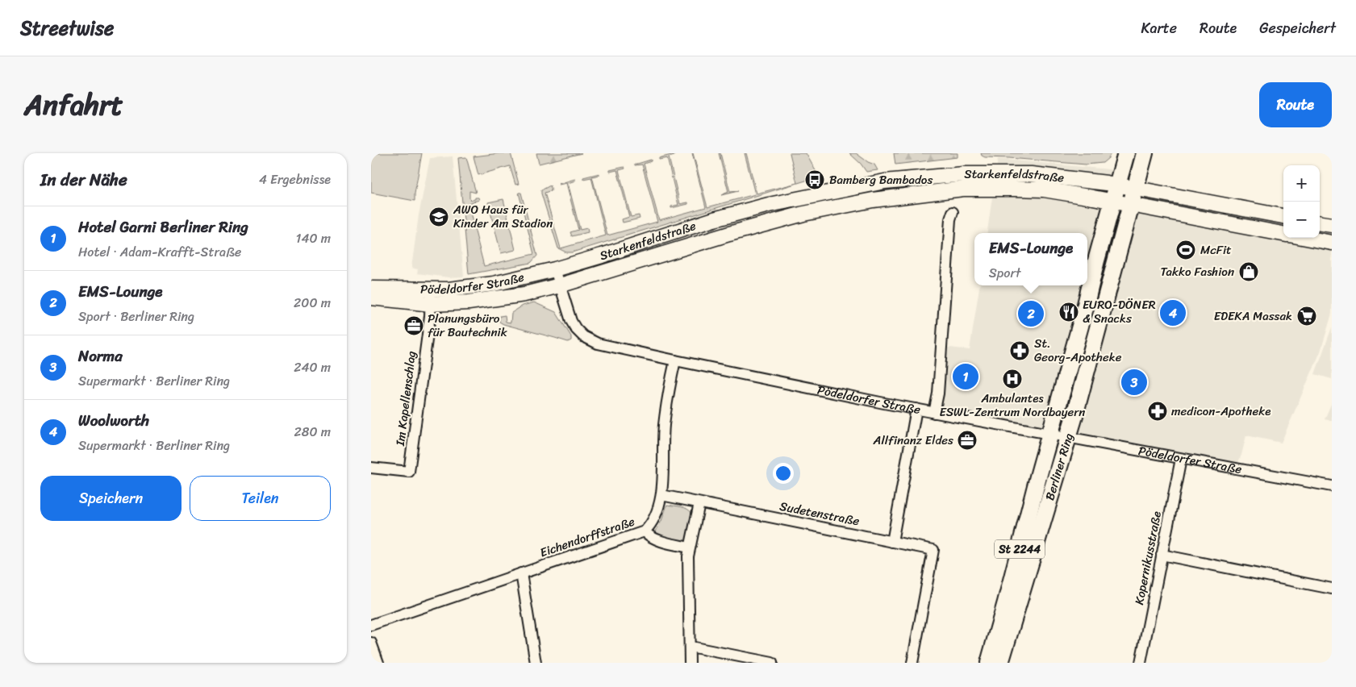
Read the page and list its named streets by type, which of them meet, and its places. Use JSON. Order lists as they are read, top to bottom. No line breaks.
{"streets":{"main road":["Starkenfeldstraße","Pödeldorfer Straße","Berliner Ring","St 2244"],"street":["Im Kapellenschlag","Sudetenstraße","Eichendorffstraße","Kopernikusstraße"]},"crossings":[["Starkenfeldstraße","Pödeldorfer Straße"],["Starkenfeldstraße","Berliner Ring"],["Pödeldorfer Straße","Im Kapellenschlag"],["Pödeldorfer Straße","Berliner Ring"],["Pödeldorfer Straße","Eichendorffstraße"],["Pödeldorfer Straße","Kopernikusstraße"],["Sudetenstraße","Eichendorffstraße"]],"places":{"bus stop":["Bamberg Bambados"],"school or university":["AWO Haus für Kinder Am Stadion"],"sports":["McFit"],"shop":["Takko Fashion"],"restaurant":["EURO-DÖNER & Snacks"],"supermarket":["EDEKA Massak"],"office":["Planungsbüro für Bautechnik","Allfinanz Eldes"],"pharmacy":["St. Georg-Apotheke","medicon-Apotheke"],"hospital":["Ambulantes ESWL-Zentrum Nordbayern"]},"page":{"header":"Streetwise","nav":["Karte","Route","Gespeichert"],"title":"Anfahrt","buttons":["Route",["Speichern","Teilen"]],"heading":["In der Nähe","4 Ergebnisse"],"map_buttons":["+","−"],"list":[{"mark":"1","name":"Hotel Garni Berliner Ring","note":"Hotel · Adam-Krafft-Straße","value":"140 m"},{"mark":"2","name":"EMS-Lounge","note":"Sport · Berliner Ring","value":"200 m"},{"mark":"3","name":"Norma","note":"Supermarkt · Berliner Ring","value":"240 m"},{"mark":"4","name":"Woolworth","note":"Supermarkt · Berliner Ring","value":"280 m"}],"popup":["EMS-Lounge","Sport"],"pins":["4","2","1","3"]}}
